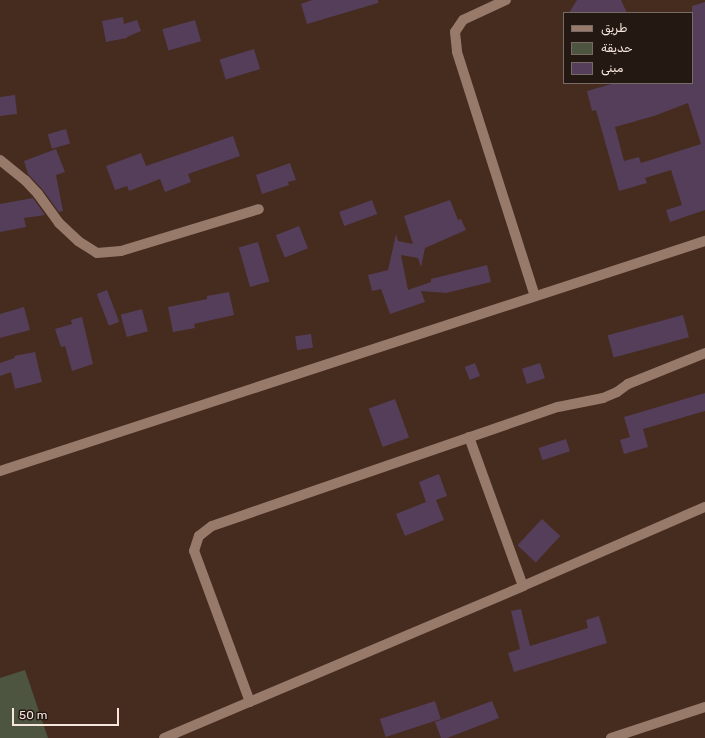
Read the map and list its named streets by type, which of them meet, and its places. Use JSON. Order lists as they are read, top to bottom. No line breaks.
{"legend":["طريق","حديقة","مبنى"],"scale_bar":"50 m"}
